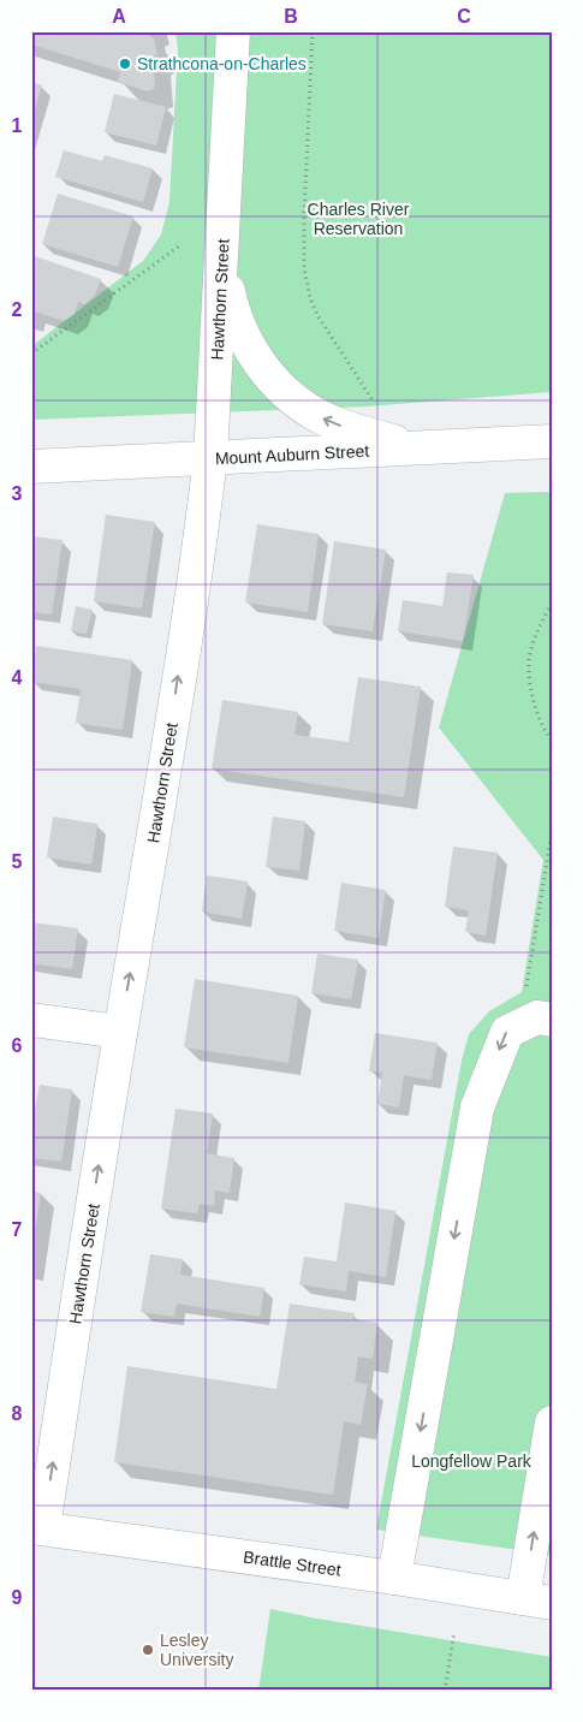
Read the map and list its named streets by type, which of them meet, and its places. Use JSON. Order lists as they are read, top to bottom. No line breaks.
{"streets":{"street":["Hawthorn Street","Mount Auburn Street","Brattle Street"]},"crossings":[["Hawthorn Street","Mount Auburn Street"],["Hawthorn Street","Brattle Street"]],"one_way":["Hawthorn Street"],"parks":["Charles River Reservation","Longfellow Park"],"places":["Strathcona-on-Charles","Lesley University"],"grid":{"columns":["A","B","C"],"rows":["1","2","3","4","5","6","7","8","9"]}}
